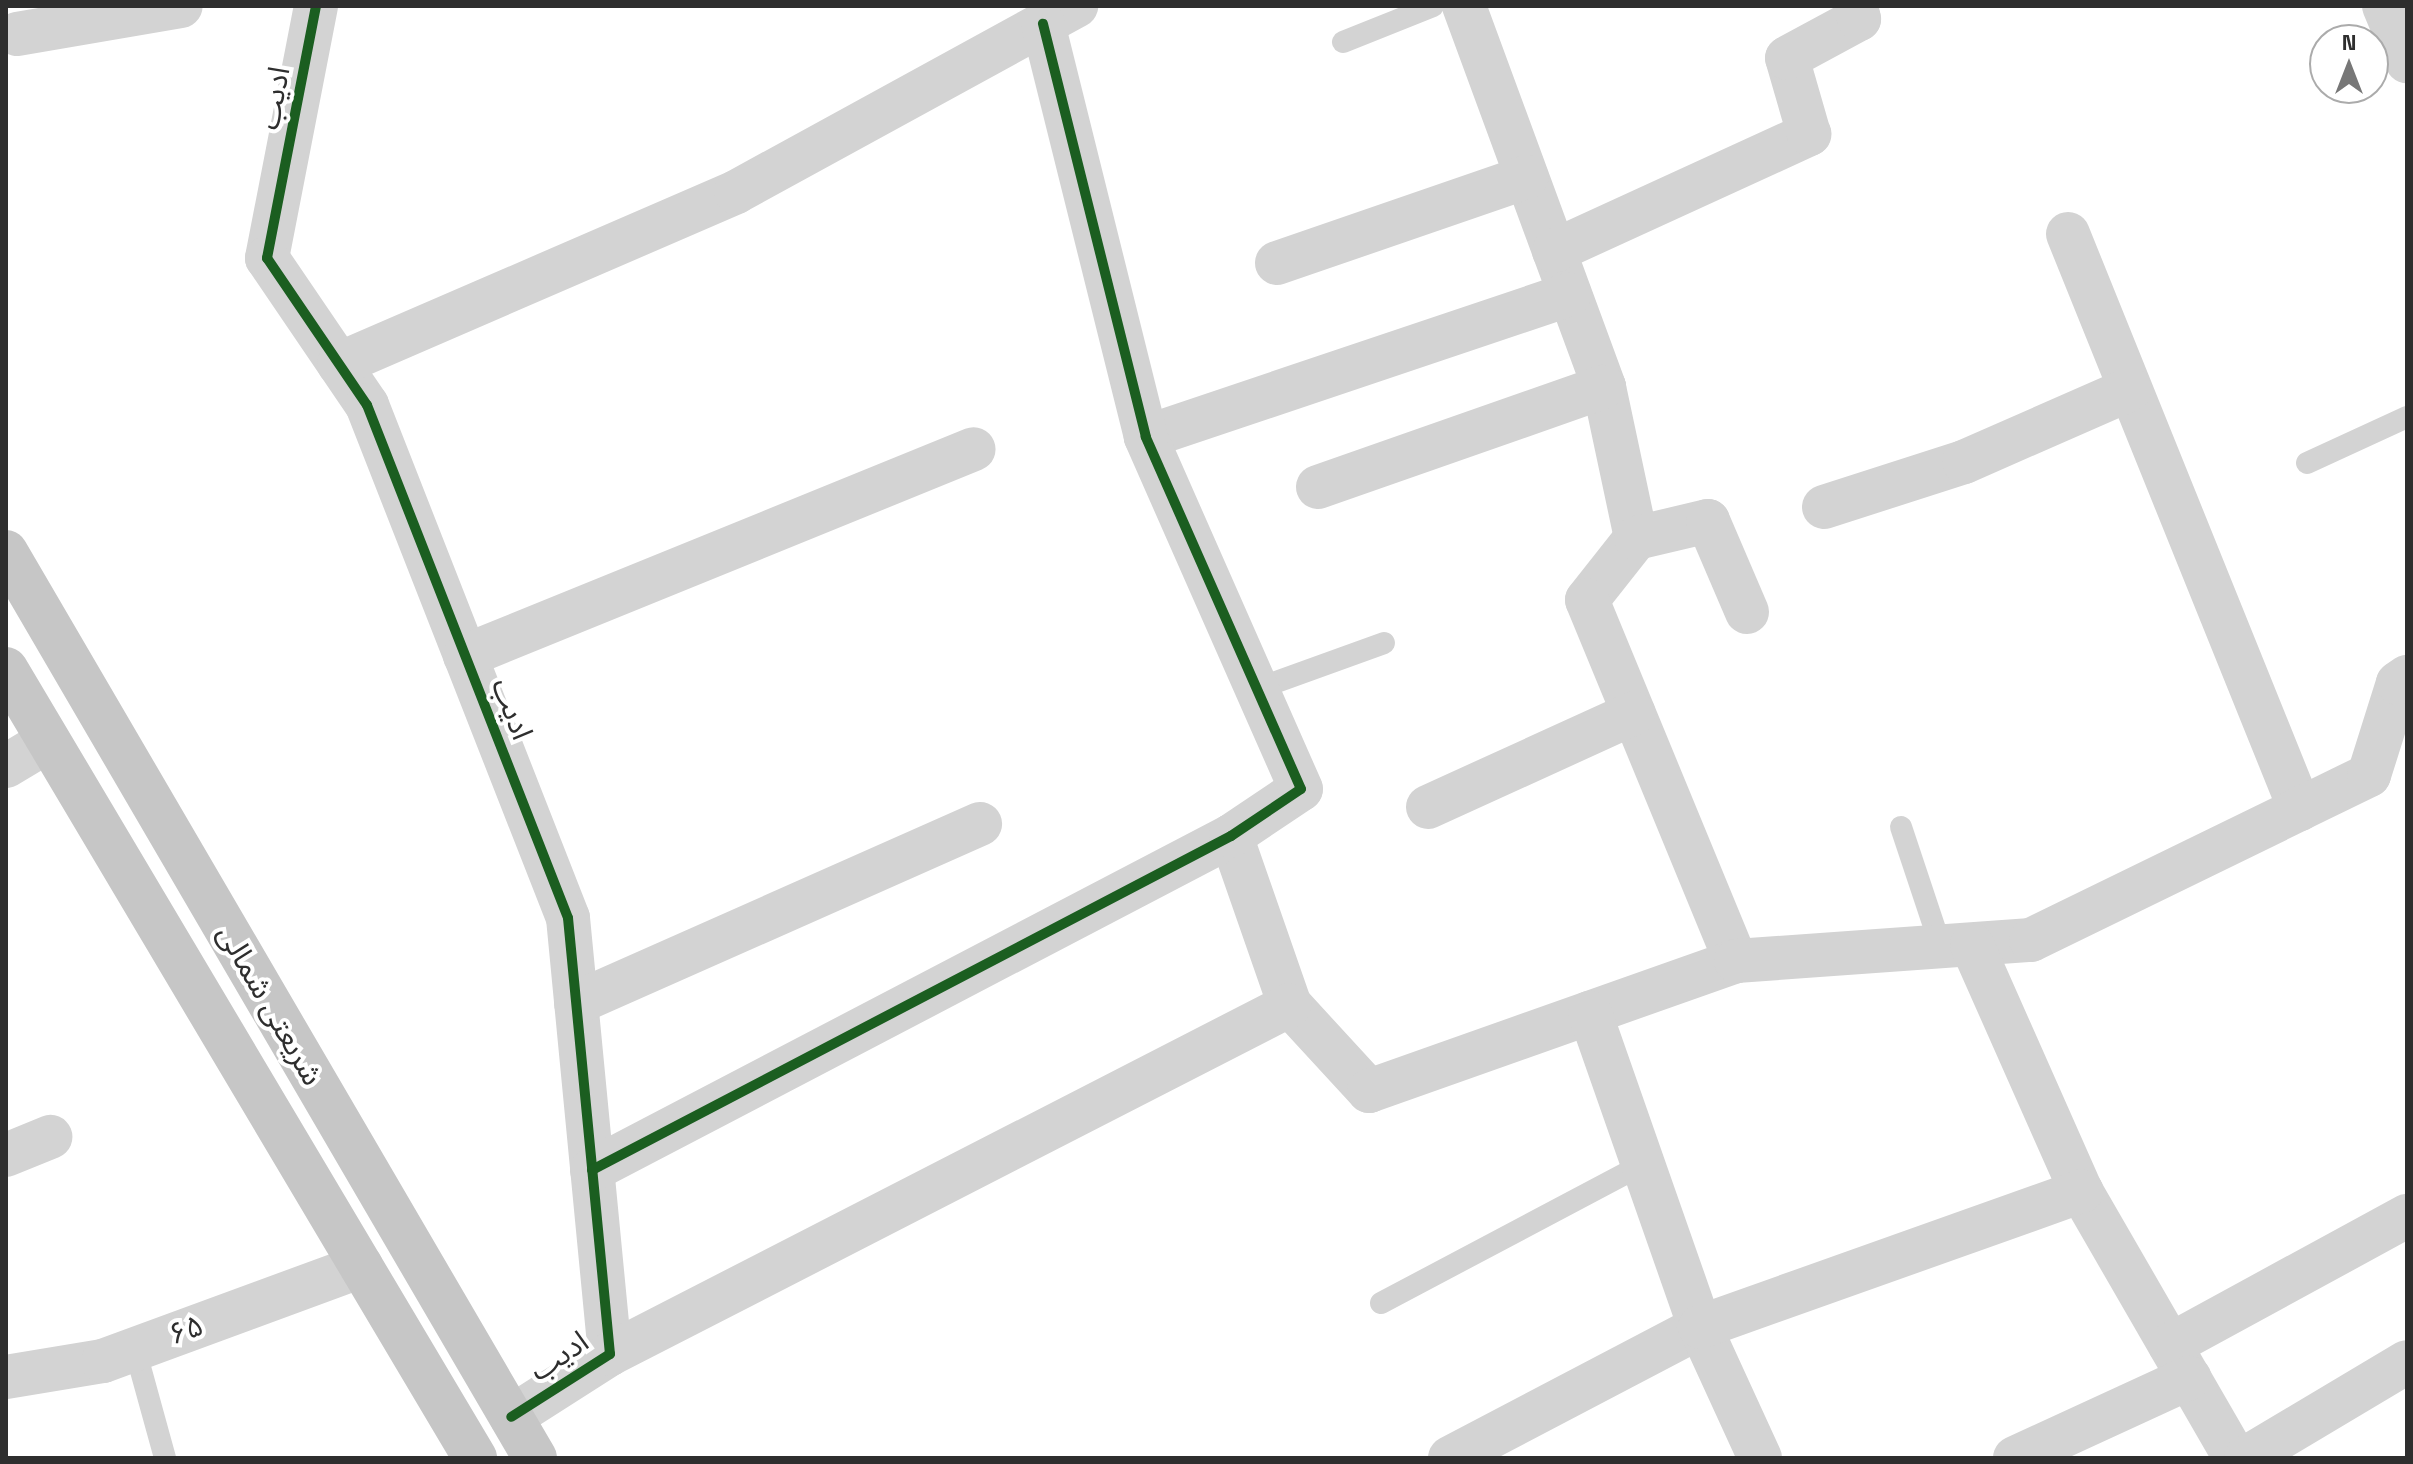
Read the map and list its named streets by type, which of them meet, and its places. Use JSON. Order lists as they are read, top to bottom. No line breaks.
{"streets":{"main road":["شریعتی شمالی"],"street":["ادیب","۶۵"]},"crossings":[["ادیب","شریعتی شمالی"],["شریعتی شمالی","۶۵"]],"north":"top"}
